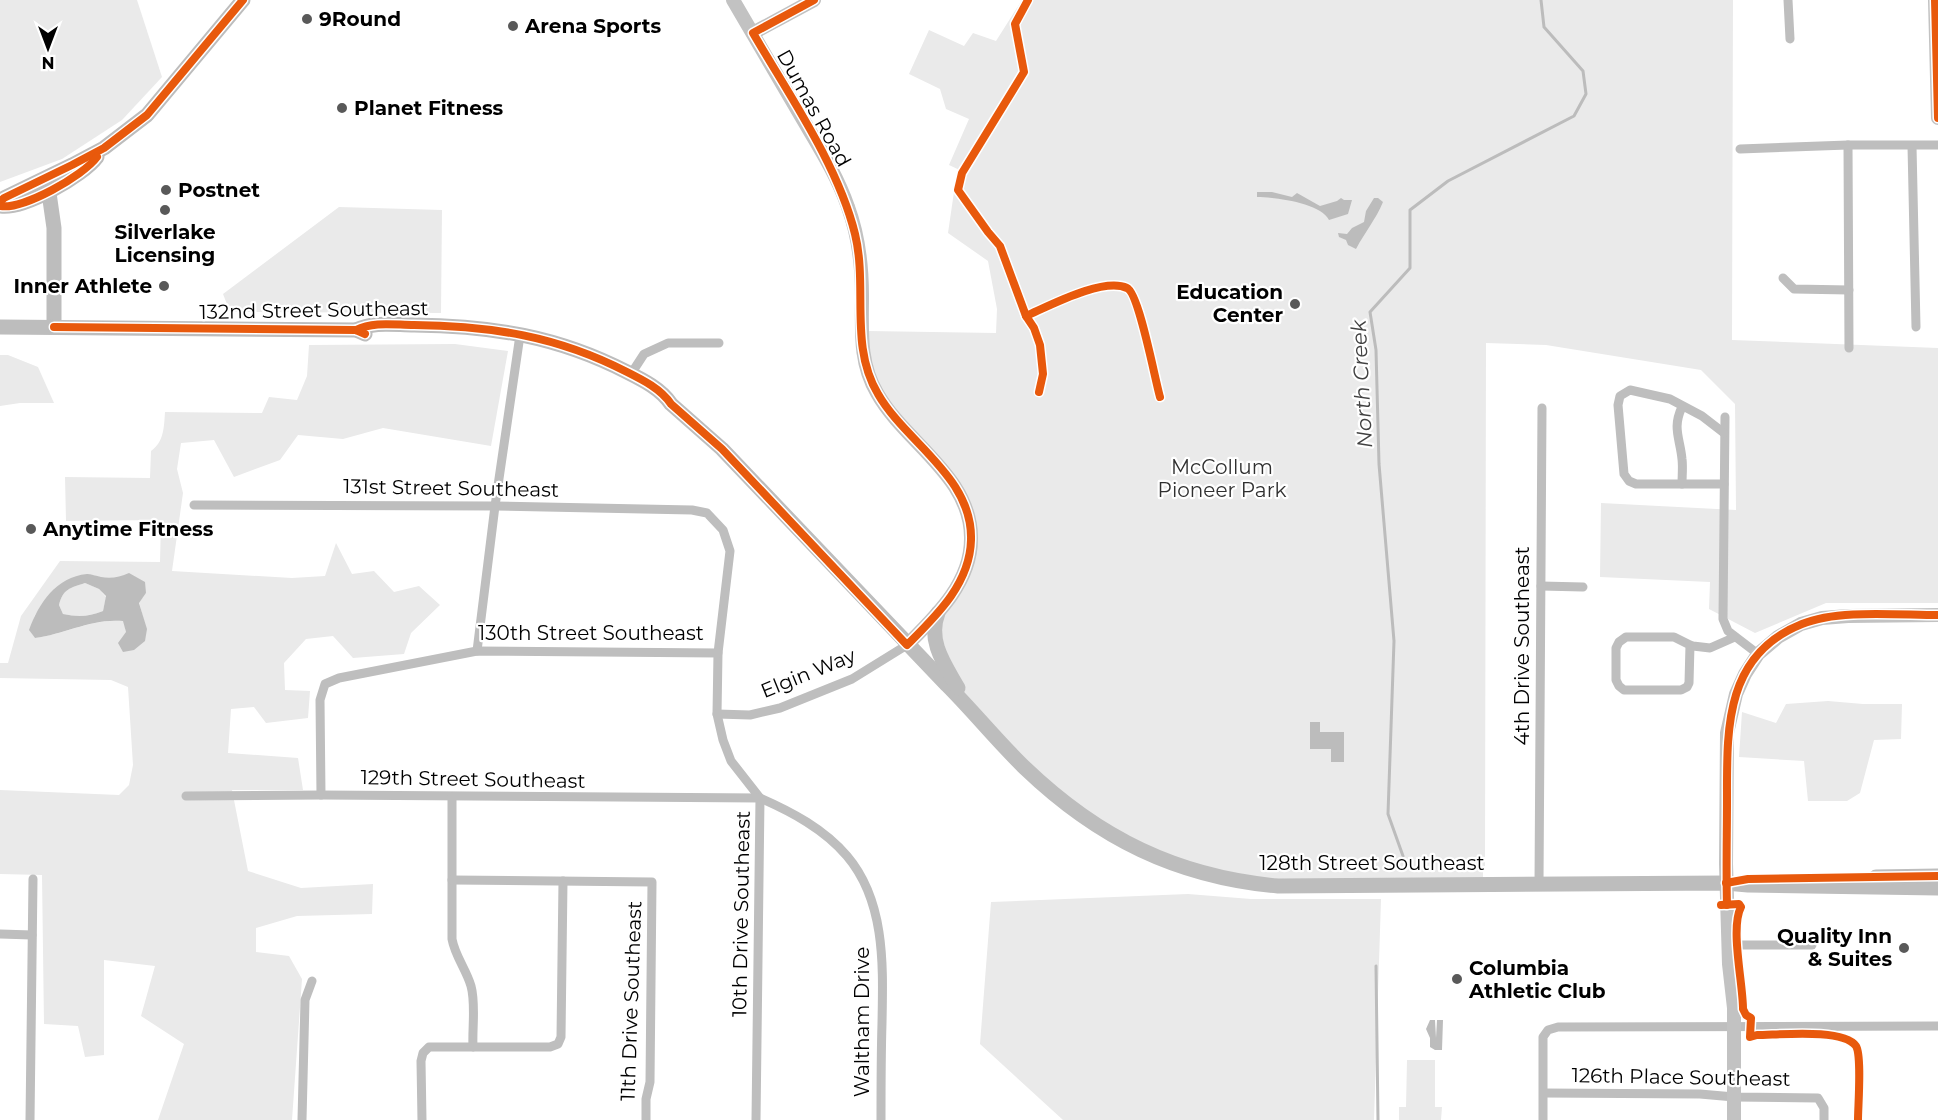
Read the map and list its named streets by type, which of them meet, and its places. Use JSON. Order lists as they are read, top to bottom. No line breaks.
{"streets":{"main road":["132nd Street Southeast","128th Street Southeast"],"street":["Dumas Road","131st Street Southeast","130th Street Southeast","4th Drive Southeast","Elgin Way","129th Street Southeast","10th Drive Southeast","11th Drive Southeast","Waltham Drive","126th Place Southeast"]},"crossings":[["Dumas Road","Elgin Way"],["Dumas Road","128th Street Southeast"],["132nd Street Southeast","128th Street Southeast"],["131st Street Southeast","10th Drive Southeast"],["130th Street Southeast","129th Street Southeast"],["130th Street Southeast","10th Drive Southeast"],["4th Drive Southeast","128th Street Southeast"],["Elgin Way","128th Street Southeast"],["Elgin Way","10th Drive Southeast"],["129th Street Southeast","10th Drive Southeast"],["129th Street Southeast","Waltham Drive"],["10th Drive Southeast","Waltham Drive"]],"water":["North Creek"],"parks":["McCollum Pioneer Park"],"places":["9Round","Arena Sports","Planet Fitness","Postnet","Silverlake Licensing","Inner Athlete","Education Center","Anytime Fitness","Quality Inn & Suites","Columbia Athletic Club"],"north":"bottom"}
